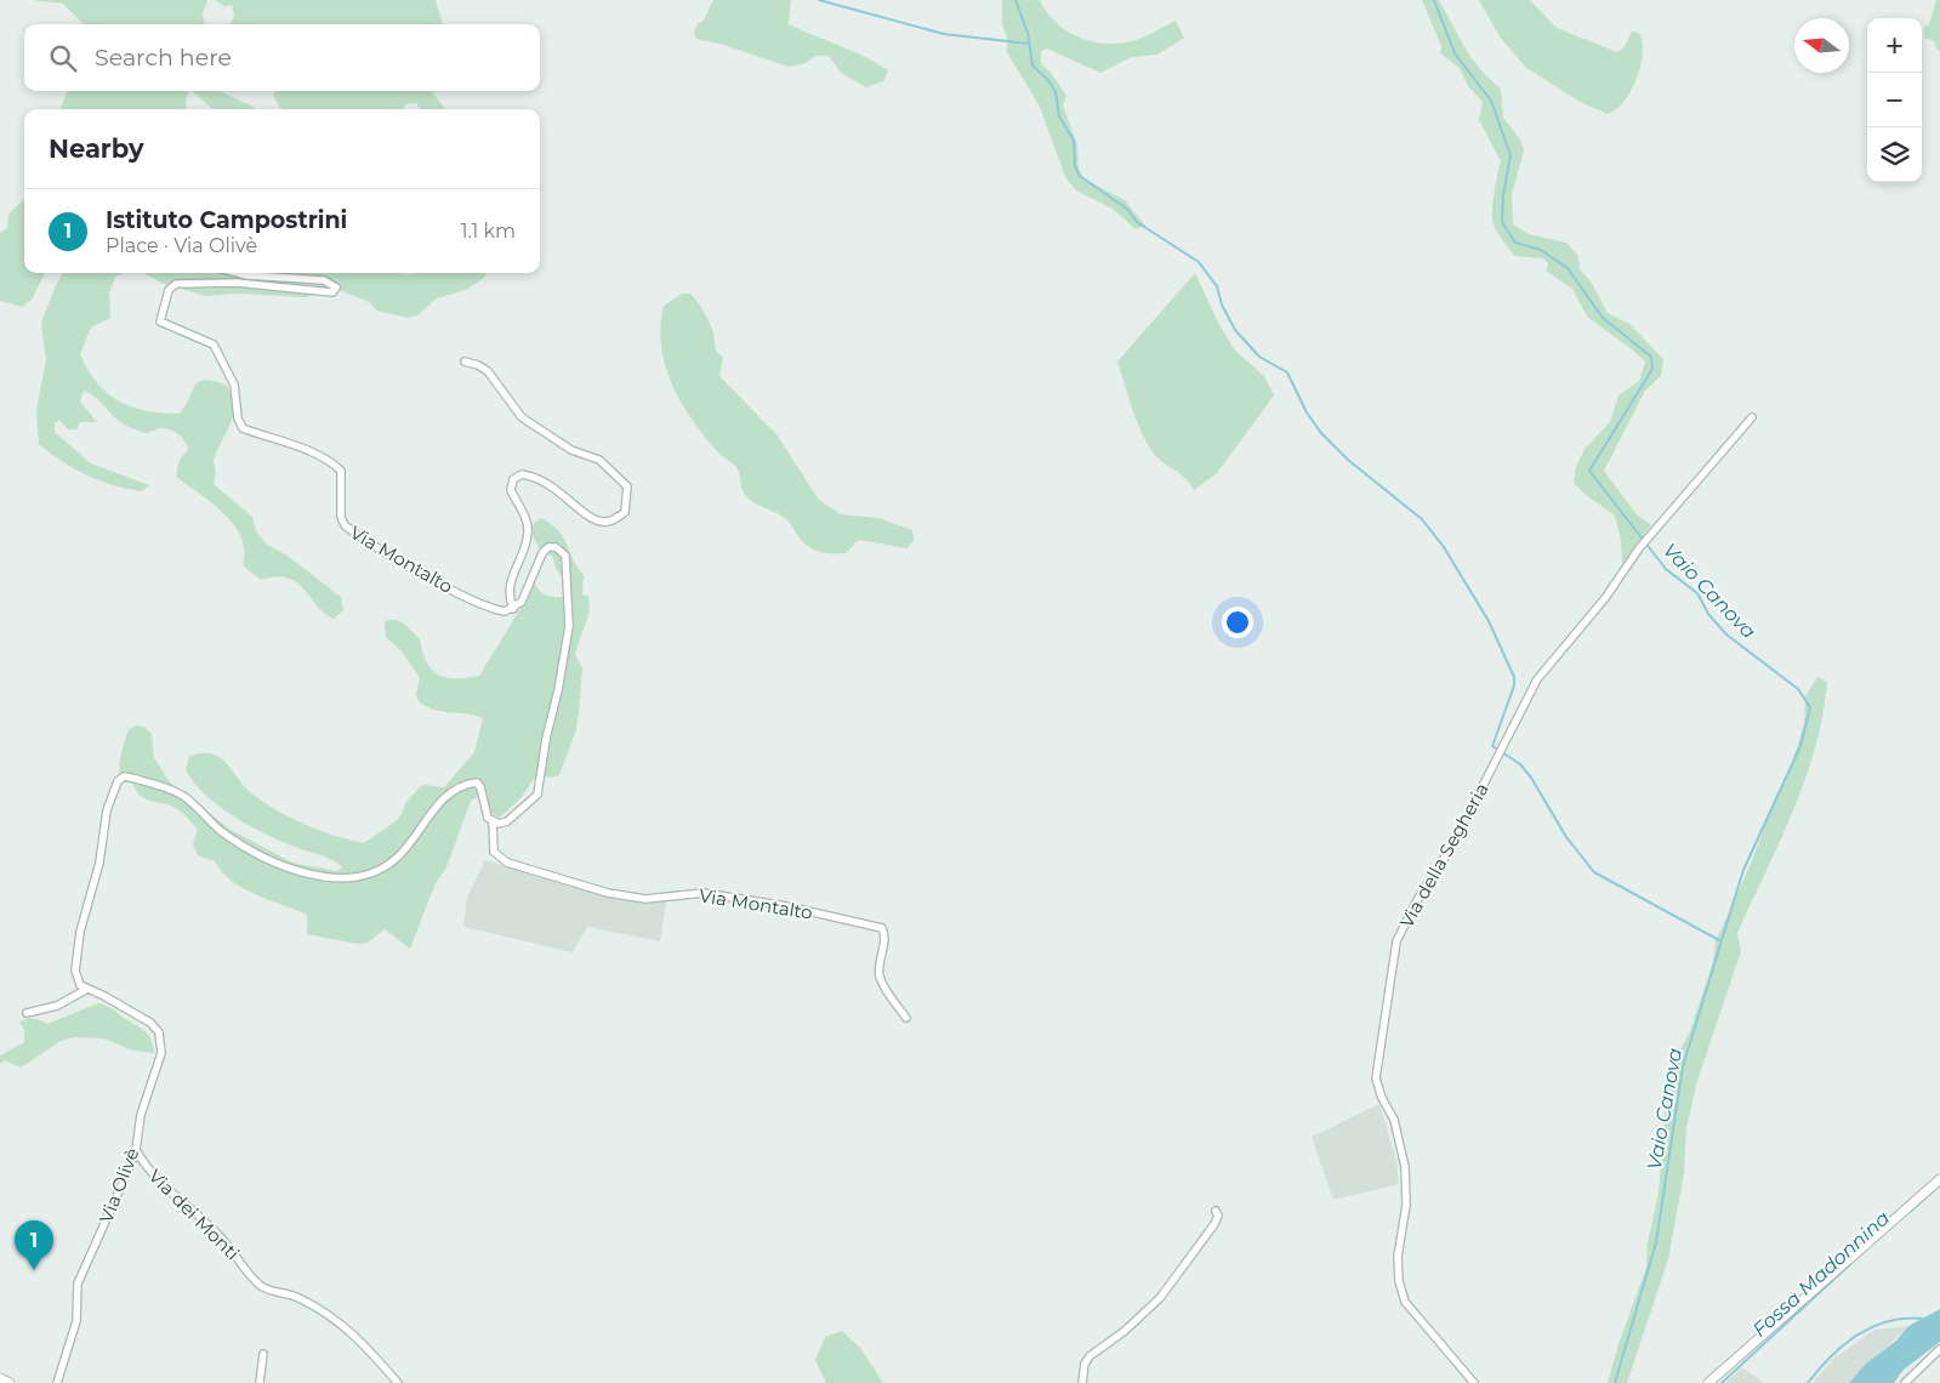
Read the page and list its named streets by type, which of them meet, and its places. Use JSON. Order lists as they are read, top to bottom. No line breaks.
{"streets":{"street":["Via Montalto","Via della Segheria","Via Olivè","Via dei Monti"]},"crossings":[["Via Montalto","Via Olivè"],["Via Olivè","Via dei Monti"]],"water":["Vaio Canova","Fossa Madonnina"],"north":"left","page":{"map_buttons":["+","−"],"search":"Search here","heading":"Nearby","list":[{"mark":"1","name":"Istituto Campostrini","note":"Place · Via Olivè","value":"1.1 km"}],"pins":"1"}}
